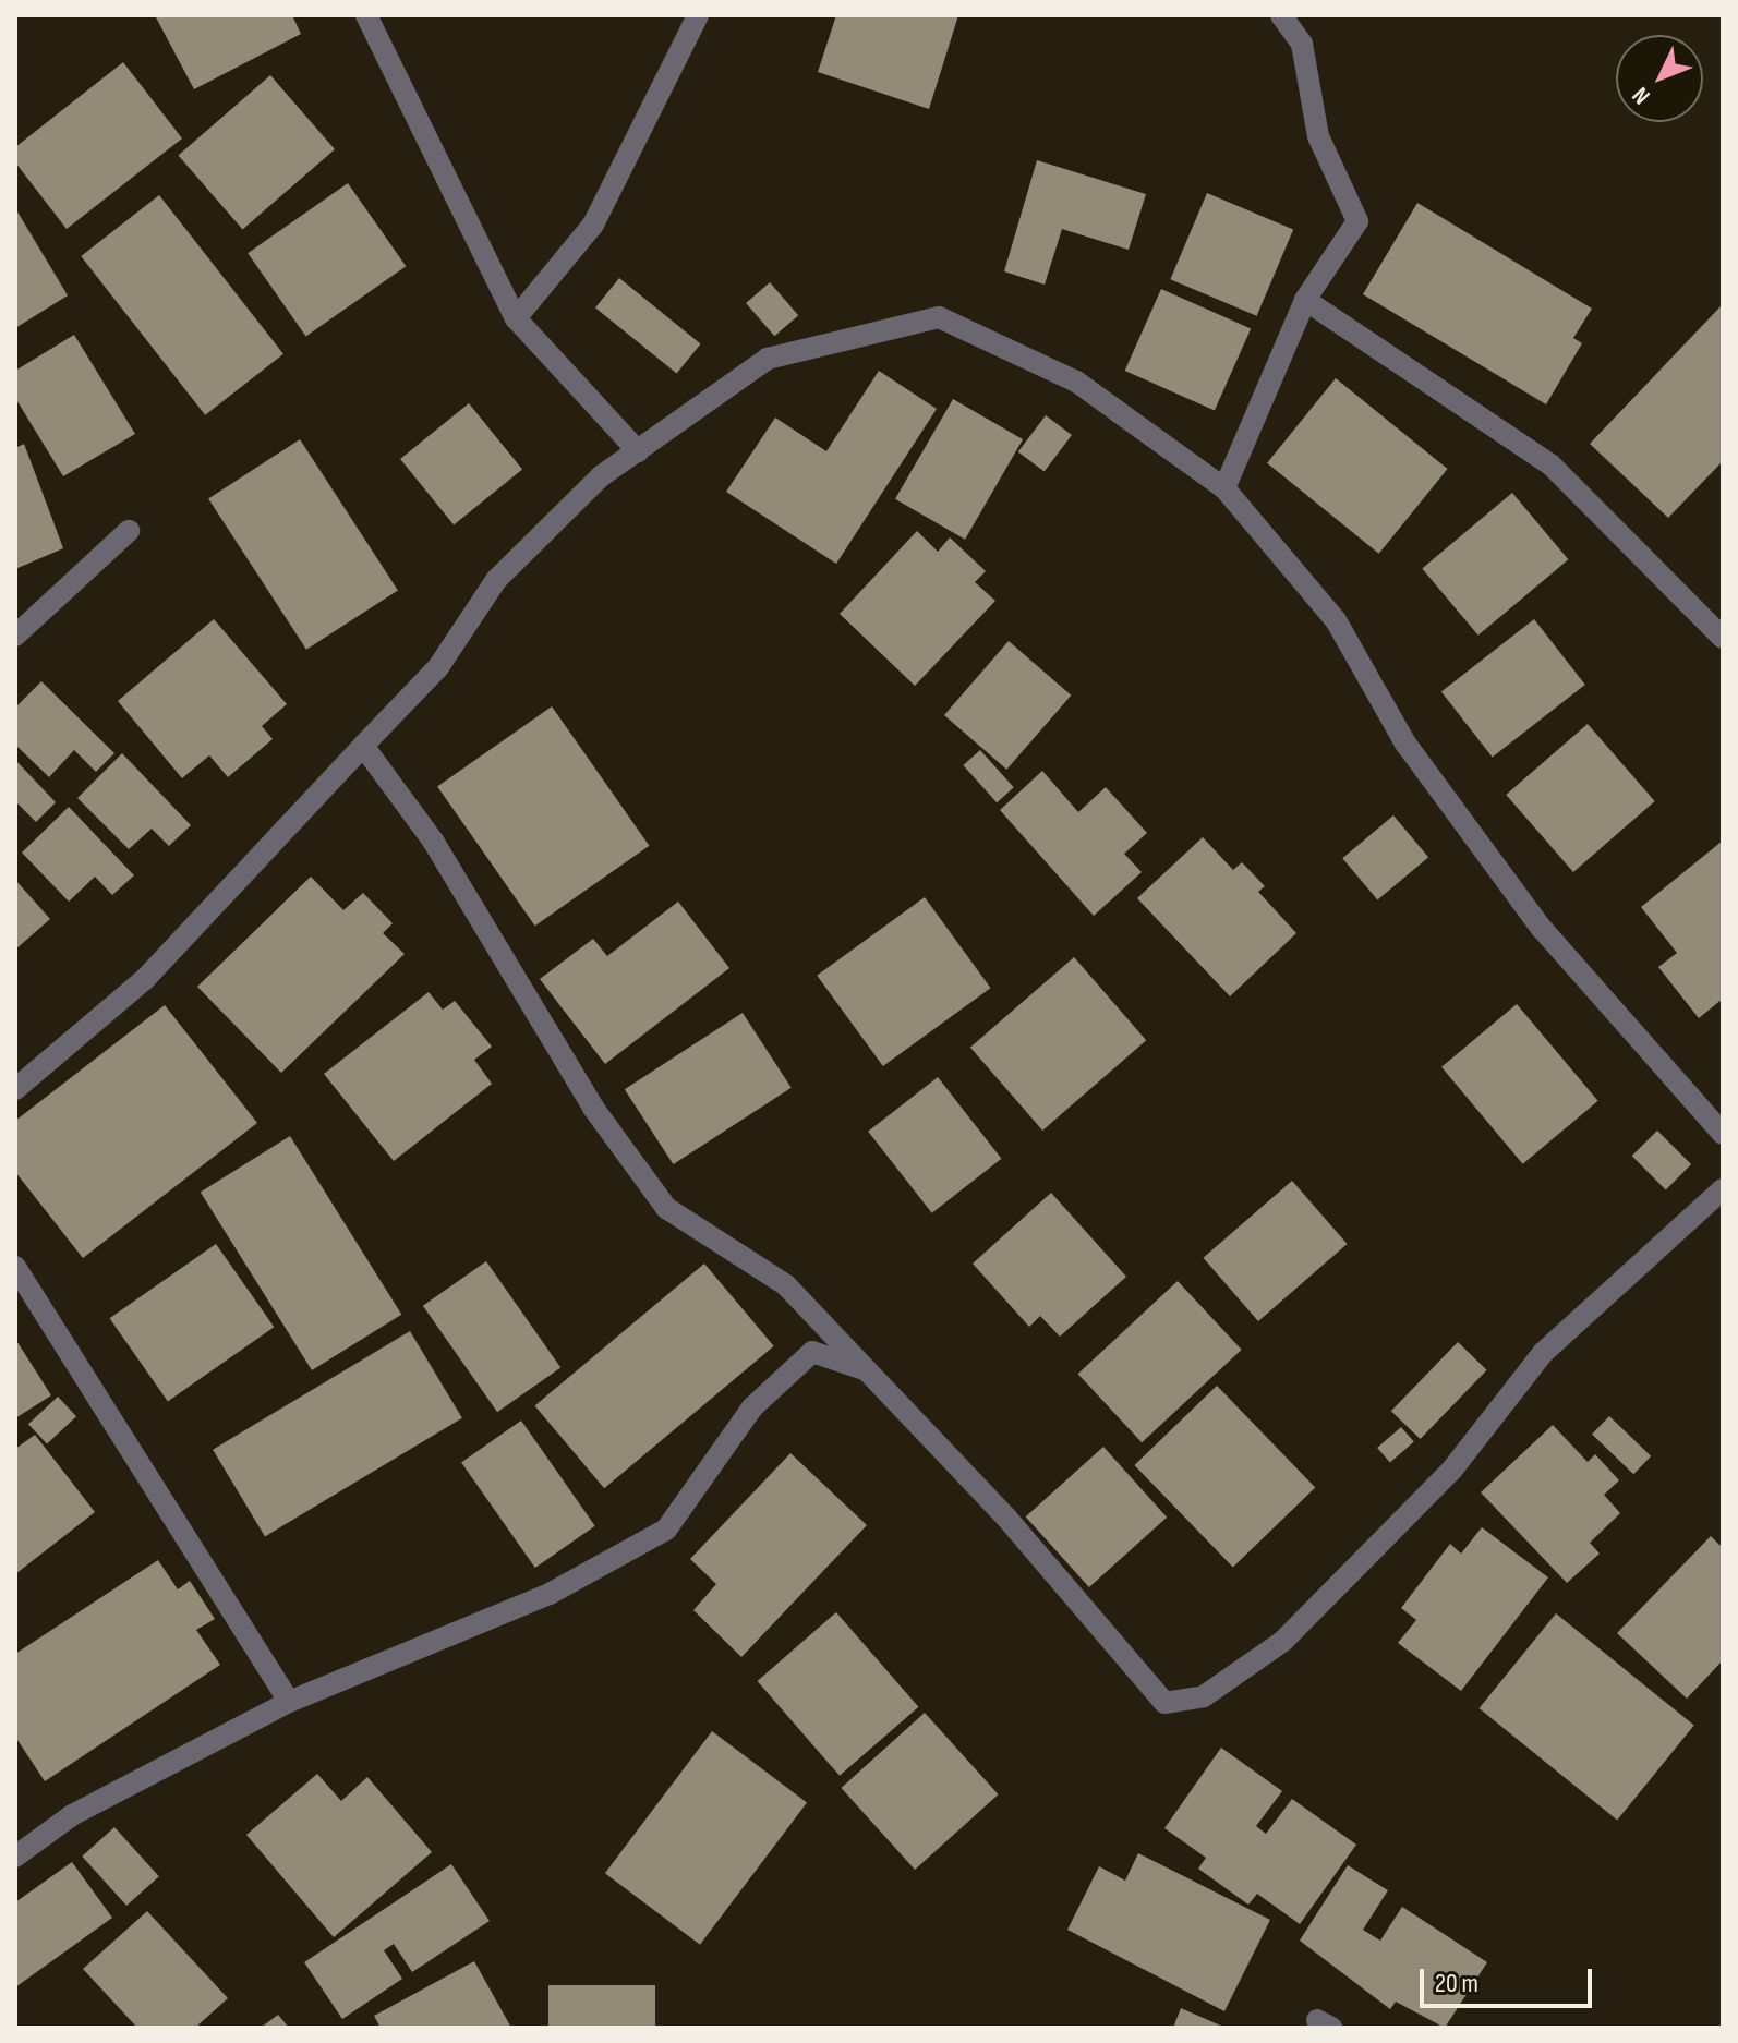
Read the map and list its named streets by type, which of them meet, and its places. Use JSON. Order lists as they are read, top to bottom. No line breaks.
{"scale_bar":"20 m","north":"bottom left"}
